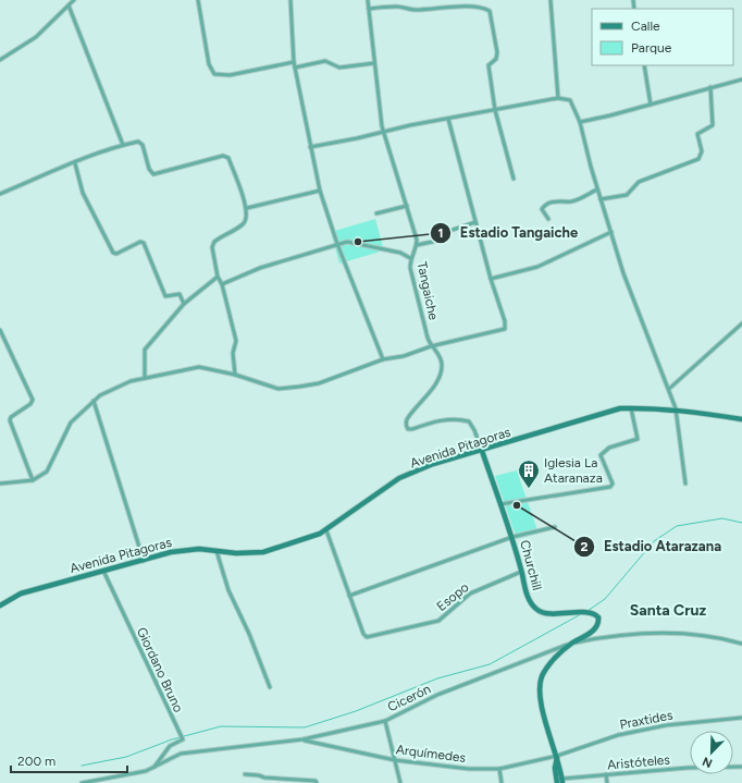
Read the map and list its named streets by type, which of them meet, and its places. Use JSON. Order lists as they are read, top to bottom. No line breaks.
{"streets":{"main road":["Avenida Pitagoras","Churchill"],"street":["Tangaiche","Esopo","Giordano Bruno","Cicerón","Praxtides","Arquímedes","Aristóteles"]},"crossings":[["Tangaiche","Avenida Pitagoras"],["Tangaiche","Churchill"],["Avenida Pitagoras","Churchill"],["Avenida Pitagoras","Giordano Bruno"],["Churchill","Esopo"],["Churchill","Cicerón"],["Giordano Bruno","Cicerón"],["Cicerón","Arquímedes"],["Praxtides","Arquímedes"]],"districts":["Santa Cruz"],"places":{"other":["Estadio Tangaiche","Estadio Atarazana"],"building":["Iglesia La Ataranaza"]},"legend":["Calle","Parque"],"scale_bar":"200 m","north":"bottom left"}
